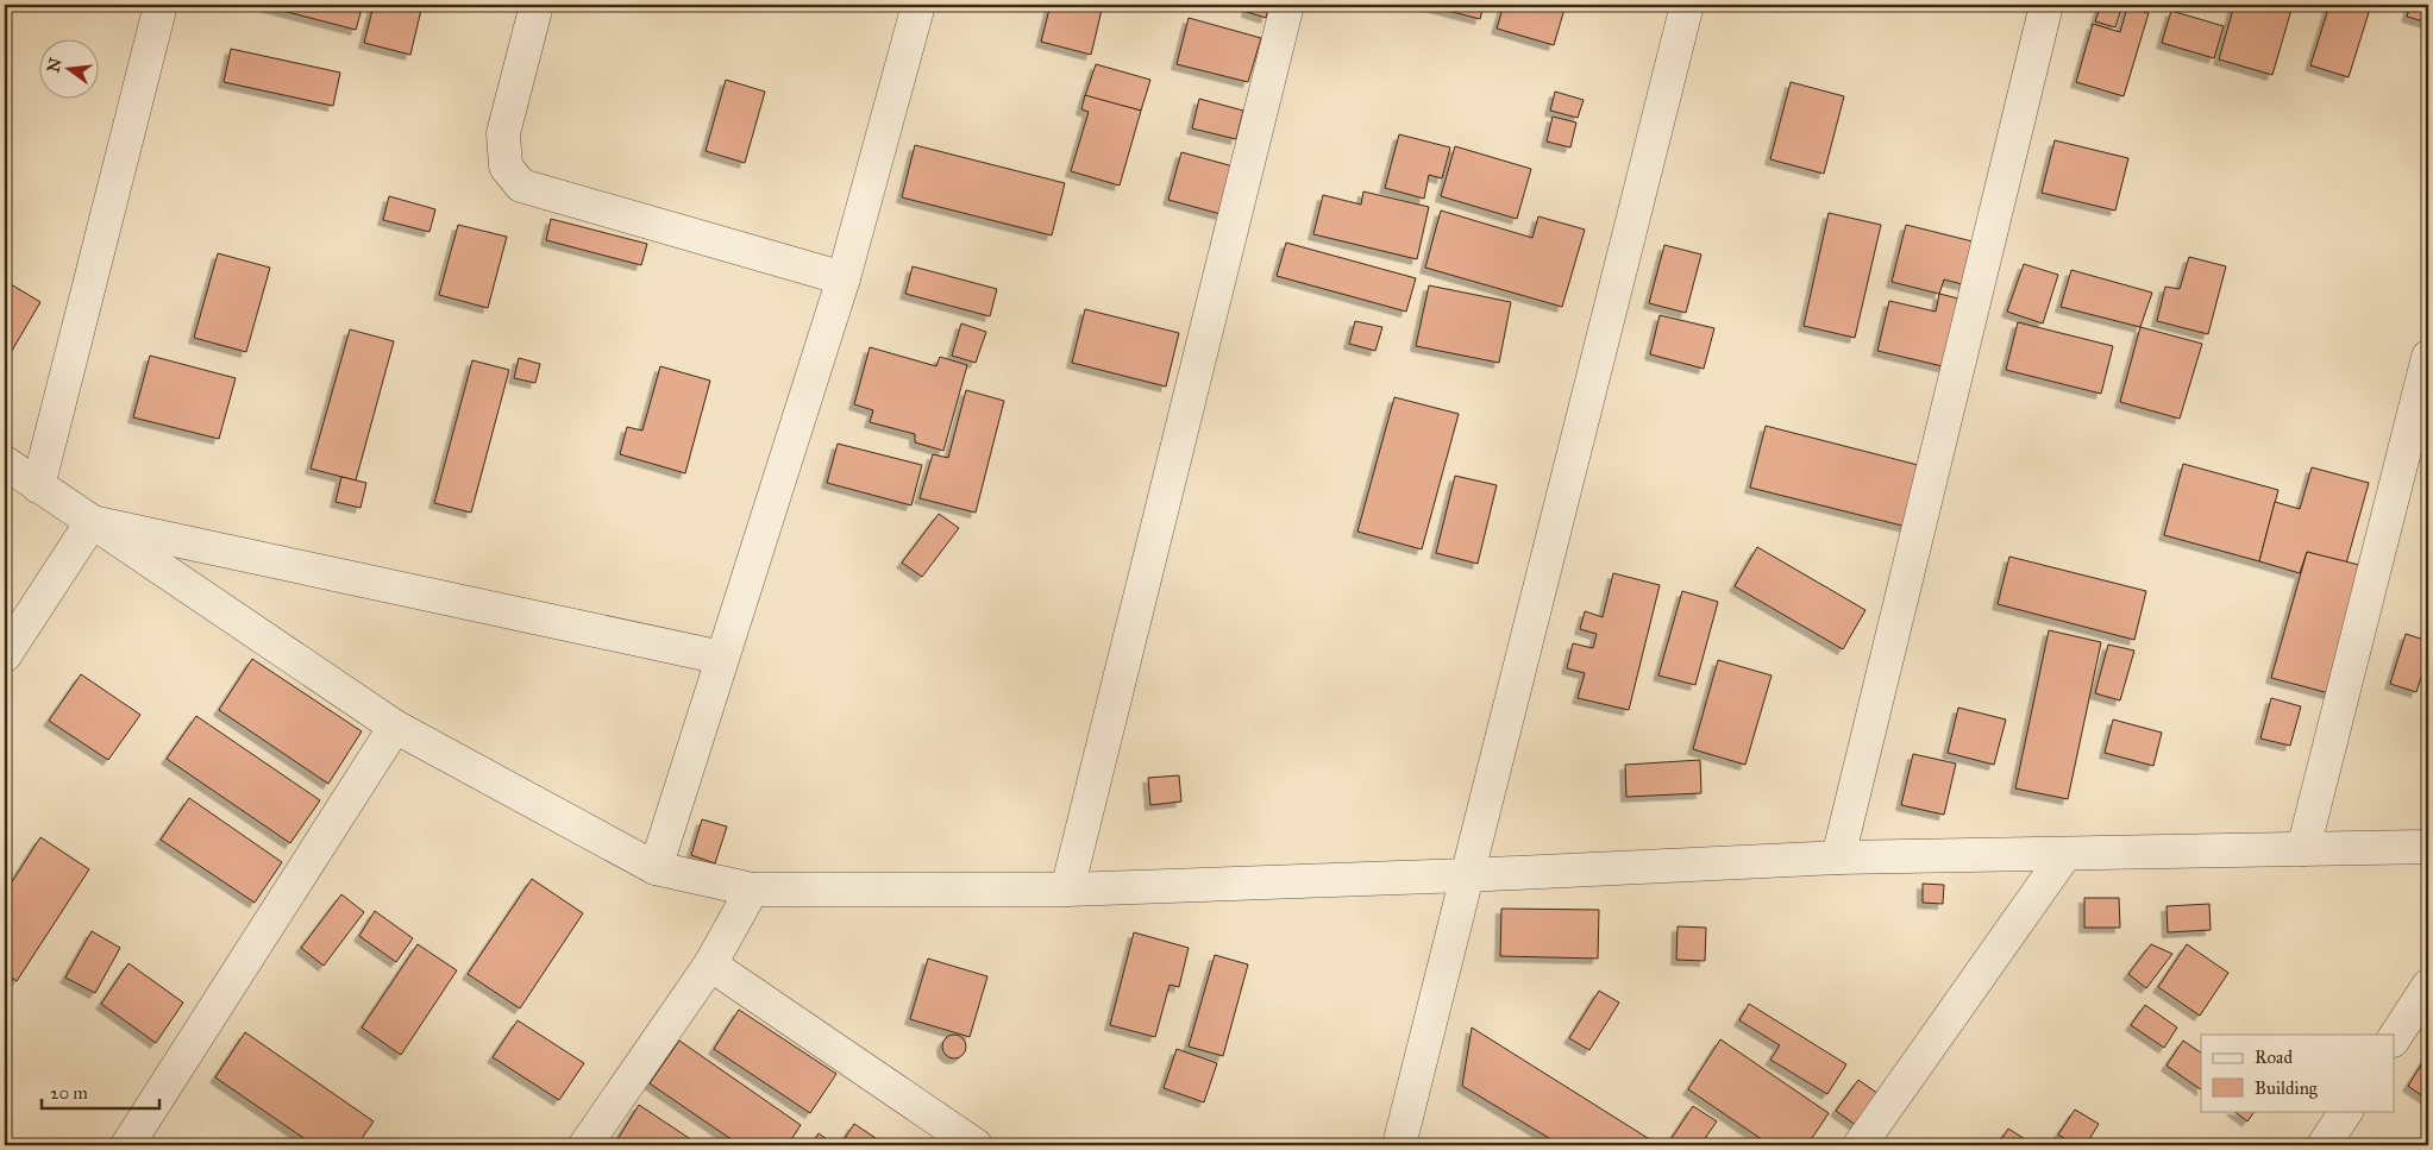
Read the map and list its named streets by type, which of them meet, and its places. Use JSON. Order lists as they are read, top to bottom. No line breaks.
{"legend":["Road","Building"],"scale_bar":"20 m","north":"left"}
